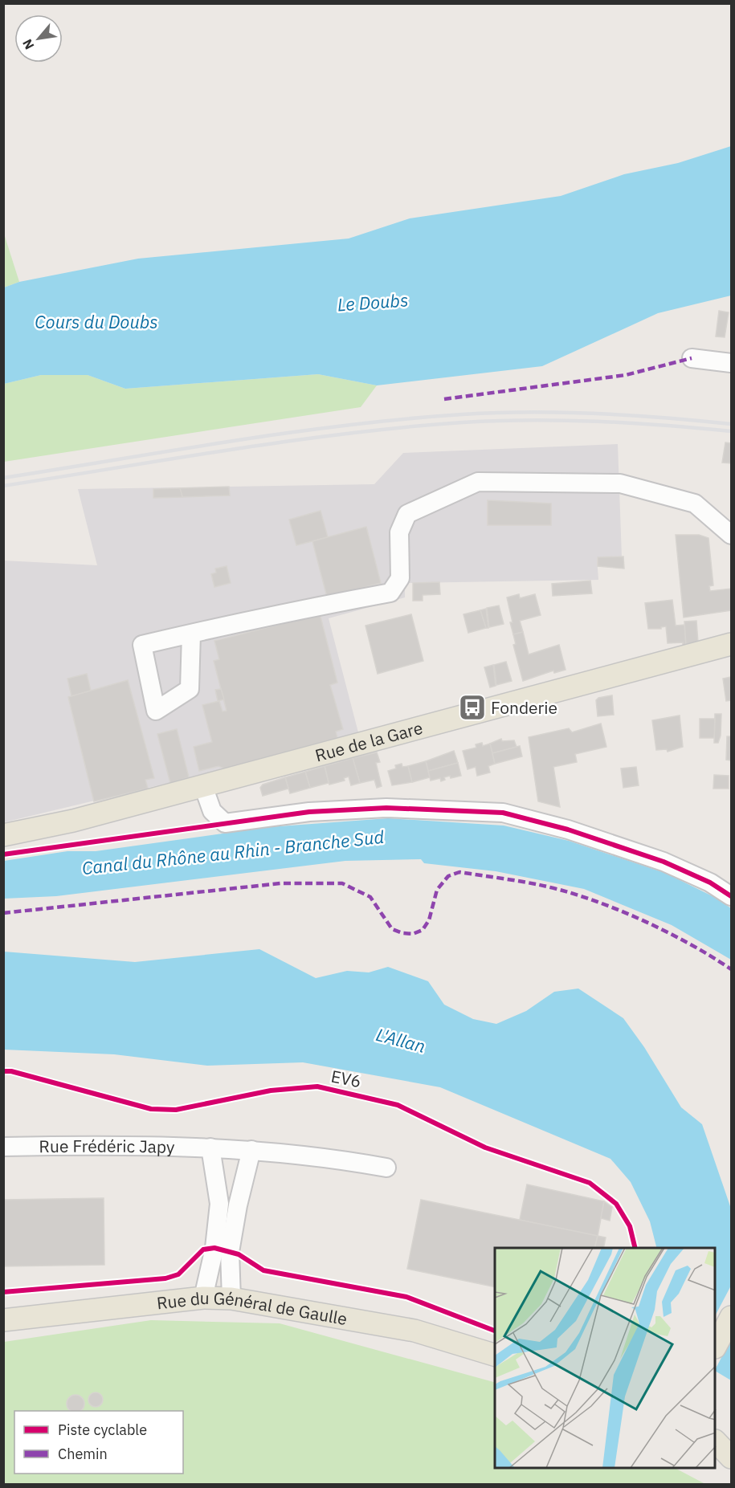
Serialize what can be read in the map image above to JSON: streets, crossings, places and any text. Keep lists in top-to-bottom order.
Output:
{
  "streets": {
    "main road": ["Rue de la Gare", "Rue du Général de Gaulle"],
    "street": ["Rue Frédéric Japy"],
    "cycle path": ["EV6"]
  },
  "water": [
    "Le Doubs",
    "Cours du Doubs",
    "Canal du Rhône au Rhin - Branche Sud",
    "L'Allan"
  ],
  "places": {
    "bus stop": ["Fonderie"]
  },
  "legend": ["Piste cyclable", "Chemin"],
  "north": "bottom left"
}
